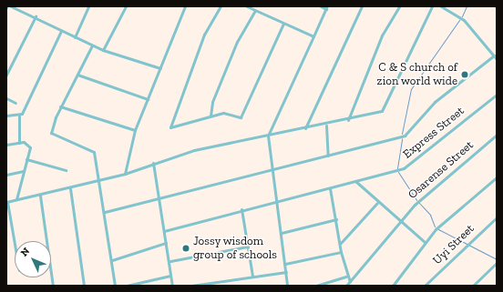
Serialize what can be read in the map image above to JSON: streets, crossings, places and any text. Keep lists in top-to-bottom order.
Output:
{
  "streets": {
    "street": ["Express Street", "Osarense Street", "Uyi Street"]
  },
  "places": ["C & S church of zion world wide", "Jossy wisdom group of schools"],
  "north": "top left"
}
